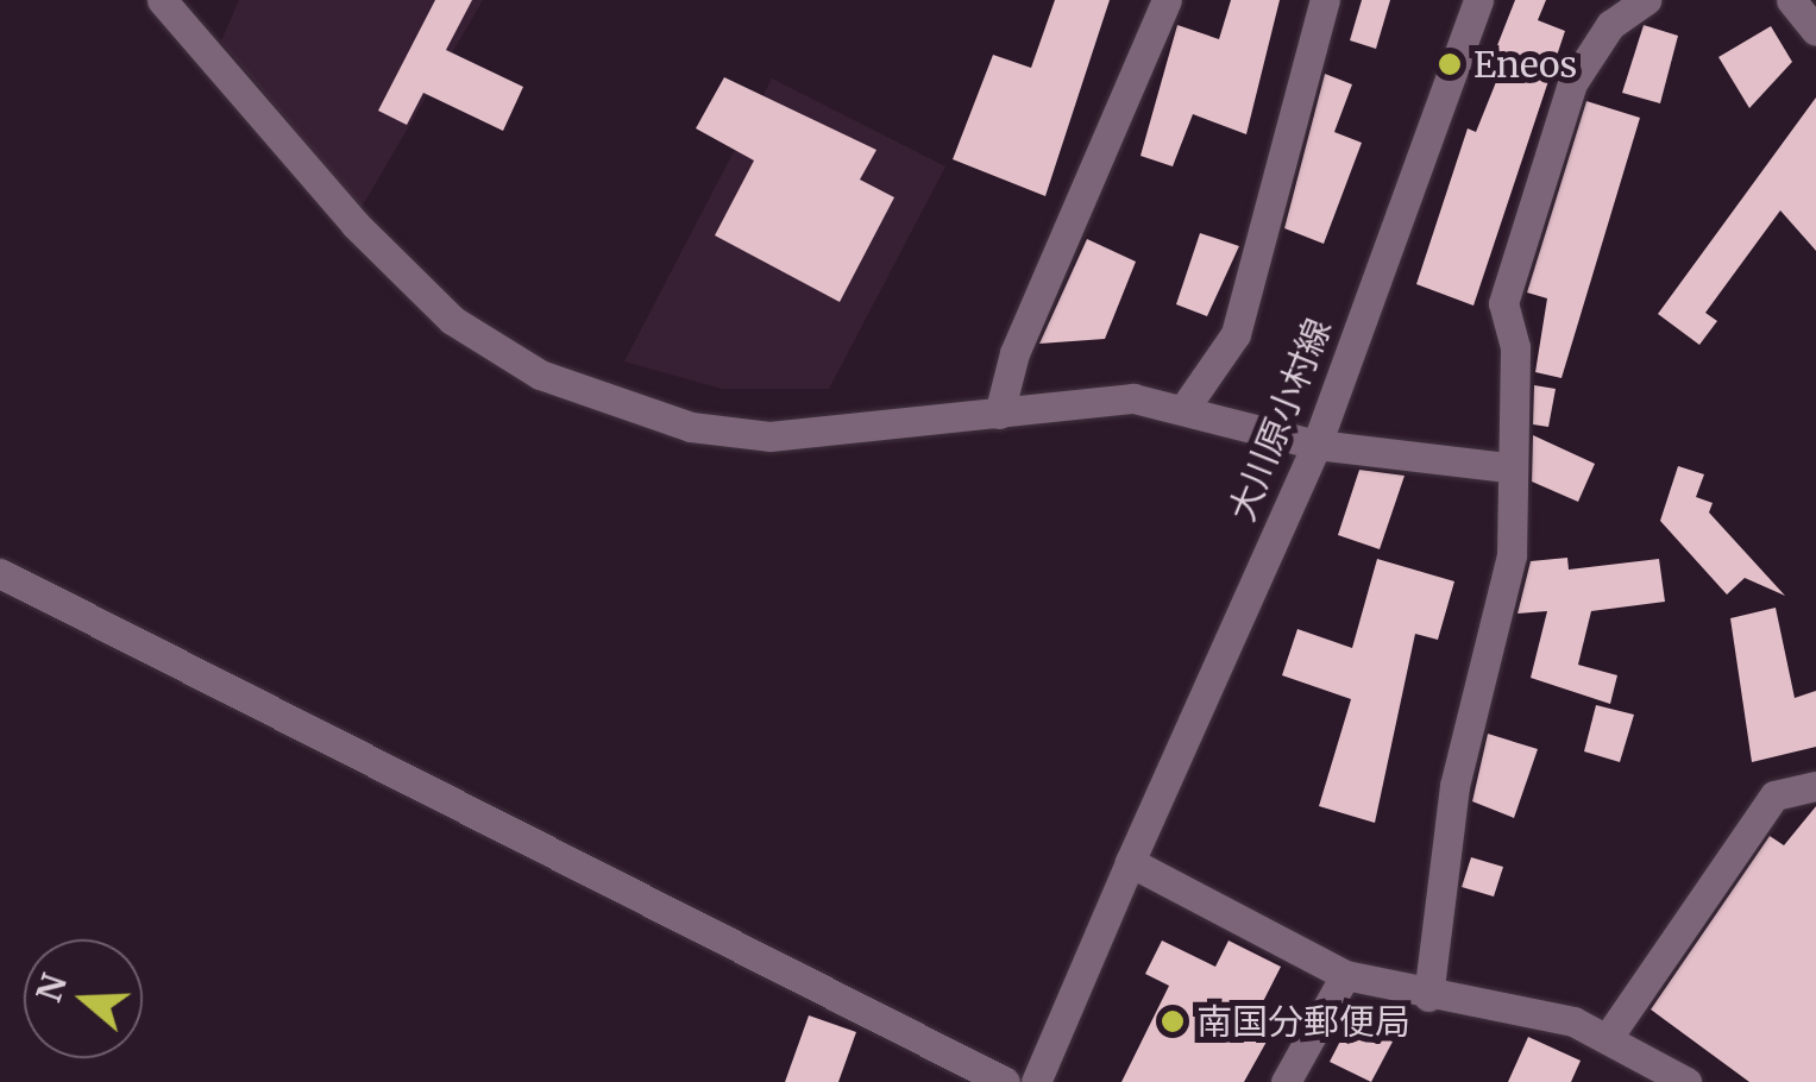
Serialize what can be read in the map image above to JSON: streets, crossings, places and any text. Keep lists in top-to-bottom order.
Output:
{
  "streets": {
    "street": ["大川原小村線"]
  },
  "places": ["Eneos", "南国分郵便局"],
  "north": "left"
}
